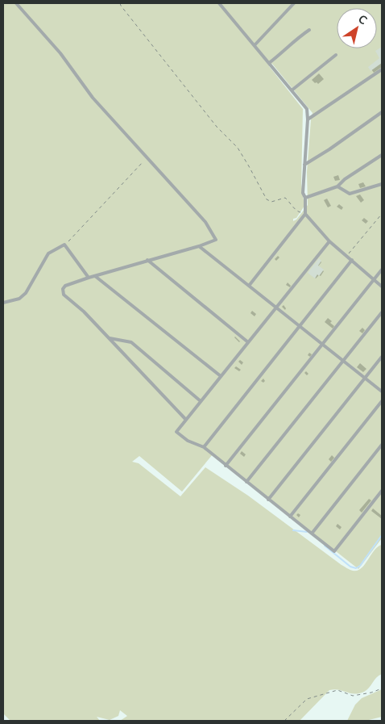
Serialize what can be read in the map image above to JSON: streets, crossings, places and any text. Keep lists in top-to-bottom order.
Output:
{
  "north": "top right"
}
